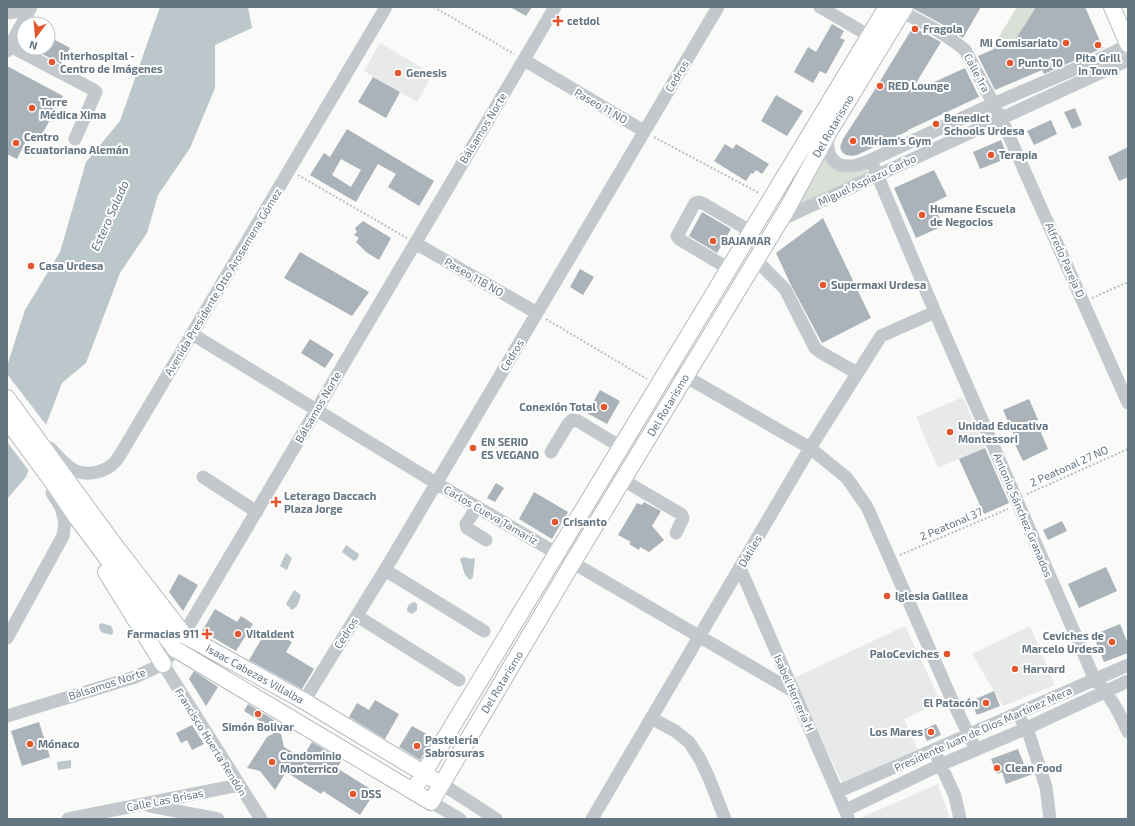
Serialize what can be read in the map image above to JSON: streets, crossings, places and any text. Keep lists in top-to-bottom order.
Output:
{
  "streets": {
    "main road": ["Del Rotarismo", "Isaac Cabezas Villalba"],
    "street": [
      "Calle 1ra",
      "Cedros",
      "Paseo 11 NO",
      "Bálsamos Norte",
      "Miguel Aspiazu Carbo",
      "Alfredo Pareja D",
      "Paseo 11B NO",
      "Avenida Presidente Otto Arosemena Gómez",
      "Carlos Cueva Tamariz",
      "Antonio Sánchez Granados",
      "Dátiles",
      "Isabel Herrería H",
      "Presidente Juan de Dios Martínez Mera",
      "Francisco Huerta Rendón",
      "Calle Las Brisas"
    ],
    "path": ["2 Peatonal 27 NO", "2 Peatonal 37"]
  },
  "crossings": [
    ["Calle 1ra", "Del Rotarismo"],
    ["Calle 1ra", "Miguel Aspiazu Carbo"],
    ["Calle 1ra", "Alfredo Pareja D"],
    ["Cedros", "Paseo 11 NO"],
    ["Cedros", "Paseo 11B NO"],
    ["Cedros", "Carlos Cueva Tamariz"],
    ["Cedros", "Isaac Cabezas Villalba"],
    ["Paseo 11 NO", "Bálsamos Norte"],
    ["Del Rotarismo", "Miguel Aspiazu Carbo"],
    ["Del Rotarismo", "Carlos Cueva Tamariz"],
    ["Del Rotarismo", "Isaac Cabezas Villalba"],
    ["Bálsamos Norte", "Paseo 11B NO"],
    ["Bálsamos Norte", "Carlos Cueva Tamariz"],
    ["Bálsamos Norte", "Isaac Cabezas Villalba"],
    ["Bálsamos Norte", "Francisco Huerta Rendón"],
    ["Miguel Aspiazu Carbo", "Alfredo Pareja D"],
    ["Miguel Aspiazu Carbo", "Antonio Sánchez Granados"],
    ["Avenida Presidente Otto Arosemena Gómez", "Carlos Cueva Tamariz"],
    ["Avenida Presidente Otto Arosemena Gómez", "Isaac Cabezas Villalba"],
    ["2 Peatonal 27 NO", "Antonio Sánchez Granados"],
    ["2 Peatonal 27 NO", "2 Peatonal 37"],
    ["Carlos Cueva Tamariz", "Dátiles"],
    ["Carlos Cueva Tamariz", "Isabel Herrería H"],
    ["Antonio Sánchez Granados", "2 Peatonal 37"],
    ["Antonio Sánchez Granados", "Dátiles"],
    ["Antonio Sánchez Granados", "Presidente Juan de Dios Martínez Mera"],
    ["Dátiles", "Isabel Herrería H"],
    ["Isabel Herrería H", "Presidente Juan de Dios Martínez Mera"],
    ["Francisco Huerta Rendón", "Calle Las Brisas"]
  ],
  "water": ["Estero Salado"],
  "places": {
    "health": ["cetdol", "Leterago Daccach Plaza Jorge", "Farmacias 911"],
    "other": [
      "Fragola",
      "Mi Comisariato",
      "Pita Grill in Town",
      "Interhospital - Centro de Imágenes",
      "Punto 10",
      "Genesis",
      "RED Lounge",
      "Torre Médica Xima",
      "Benedict Schools Urdesa",
      "Miriam's Gym",
      "Centro Ecuatoriano Alemán",
      "Terapia",
      "Humane Escuela de Negocios",
      "BAJAMAR",
      "Casa Urdesa",
      "Supermaxi Urdesa",
      "Conexión Total",
      "Unidad Educativa Montessori",
      "EN SERIO ES VEGANO",
      "Crisanto",
      "Iglesia Galilea",
      "Vitaldent",
      "Ceviches de Marcelo Urdesa",
      "PaloCeviches",
      "Harvard",
      "El Patacón",
      "Simón Bolivar",
      "Los Mares",
      "Mónaco",
      "Pastelería Sabrosuras",
      "Condominio Monterrico",
      "Clean Food",
      "DSS"
    ]
  },
  "north": "bottom"
}
